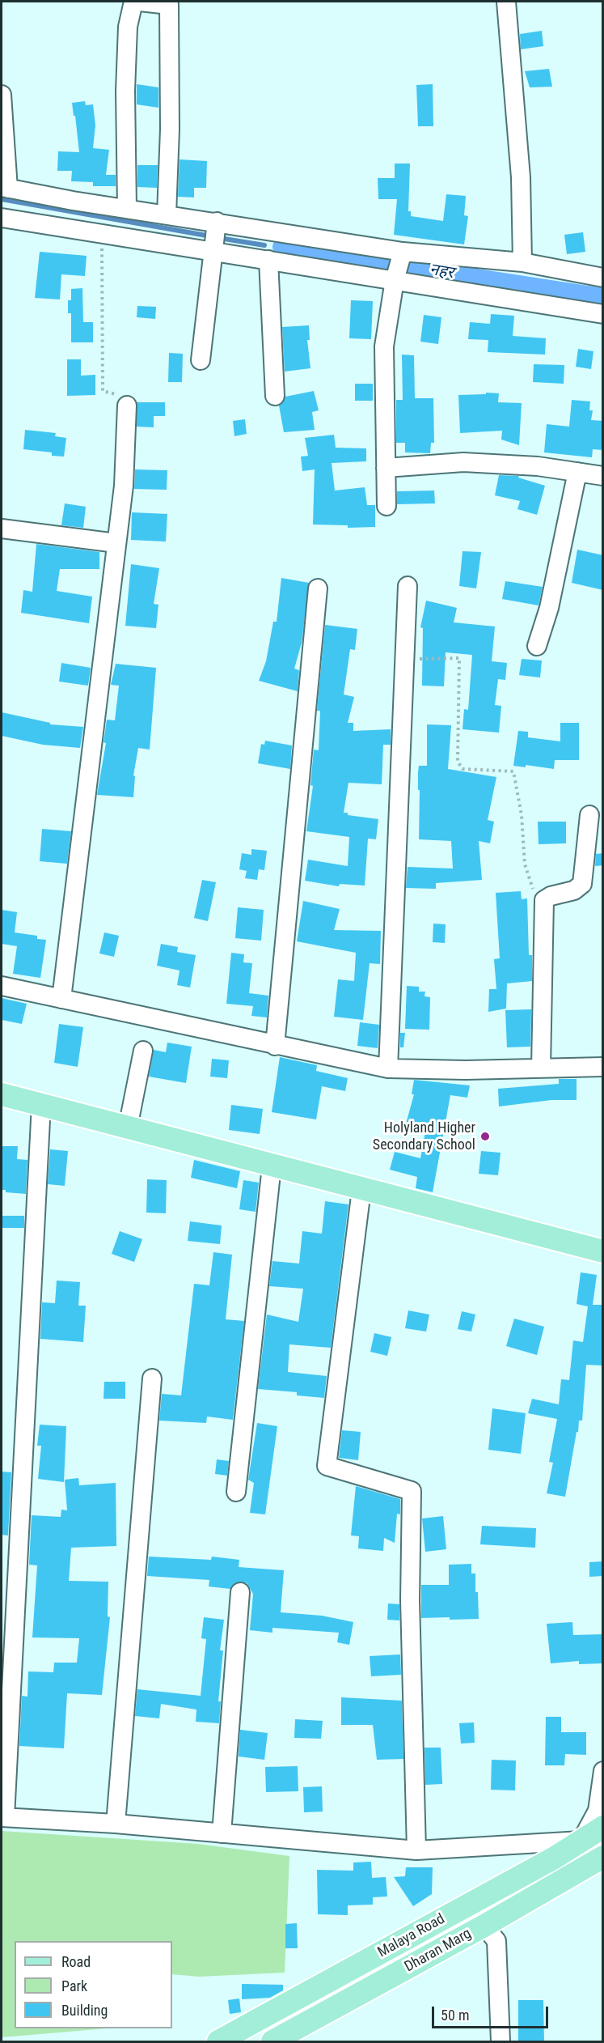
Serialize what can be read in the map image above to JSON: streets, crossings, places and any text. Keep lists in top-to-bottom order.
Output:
{
  "streets": {
    "main road": ["Malaya Road", "Dharan Marg"]
  },
  "water": ["नहर"],
  "places": ["Holyland Higher Secondary School"],
  "legend": ["Road", "Park", "Building"],
  "scale_bar": "50 m"
}
